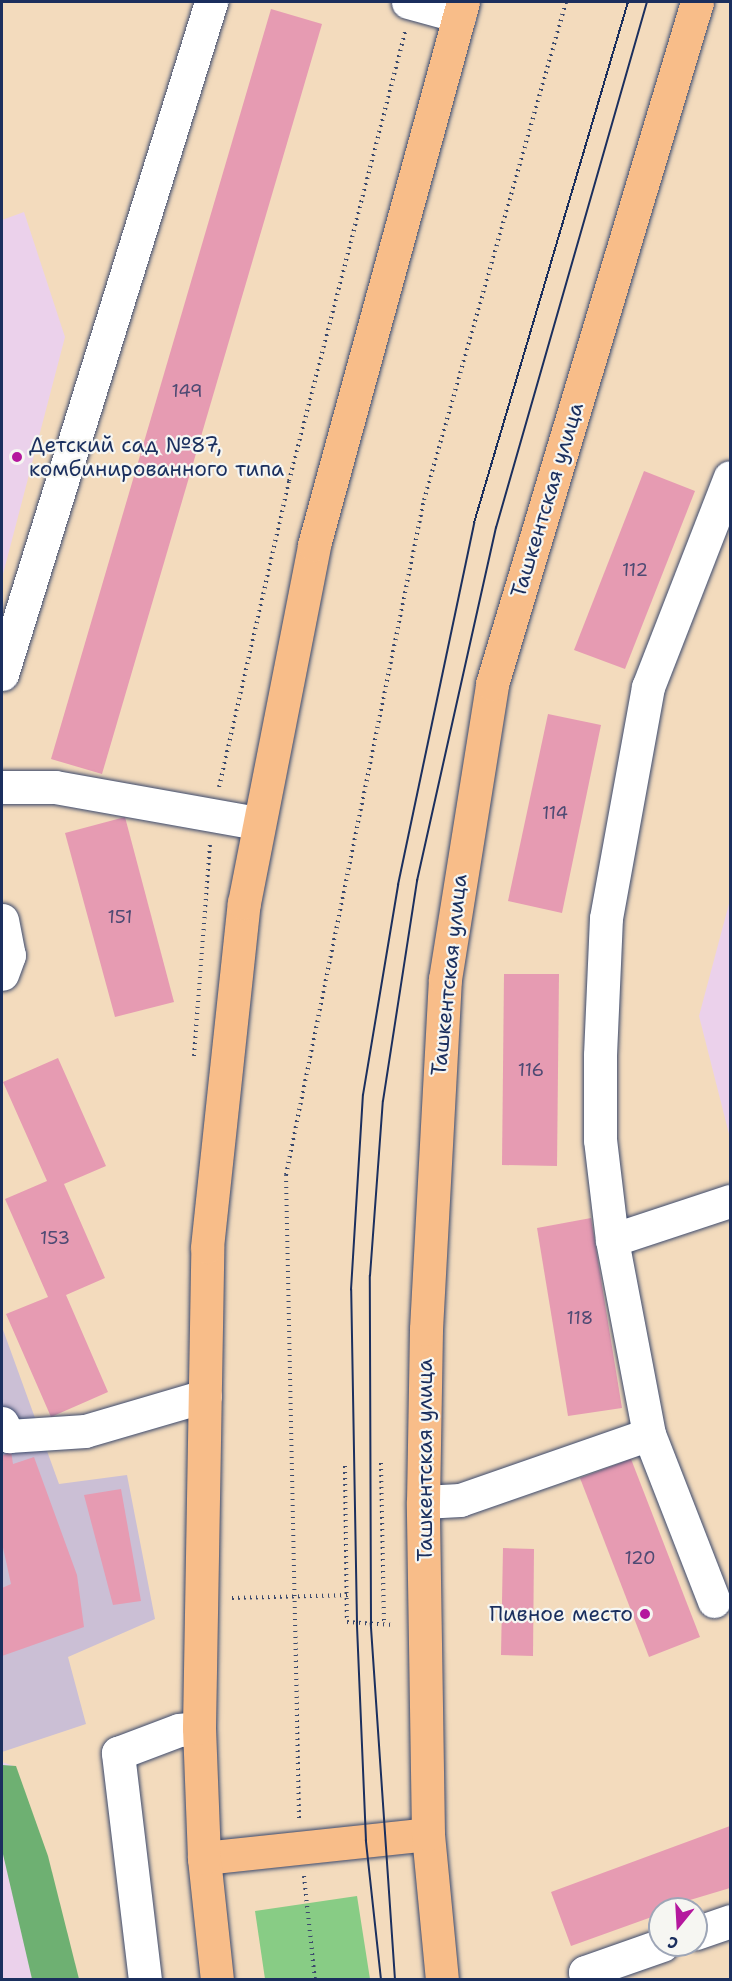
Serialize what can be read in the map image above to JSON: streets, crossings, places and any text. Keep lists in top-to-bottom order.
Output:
{
  "streets": {
    "main road": ["Ташкентская улица"]
  },
  "places": ["Детский сад №87, комбинированного типа", "Пивное место"],
  "house_numbers": [
    "149",
    "112",
    "114",
    "151",
    "116",
    "153",
    "118",
    "120"
  ],
  "north": "bottom"
}
